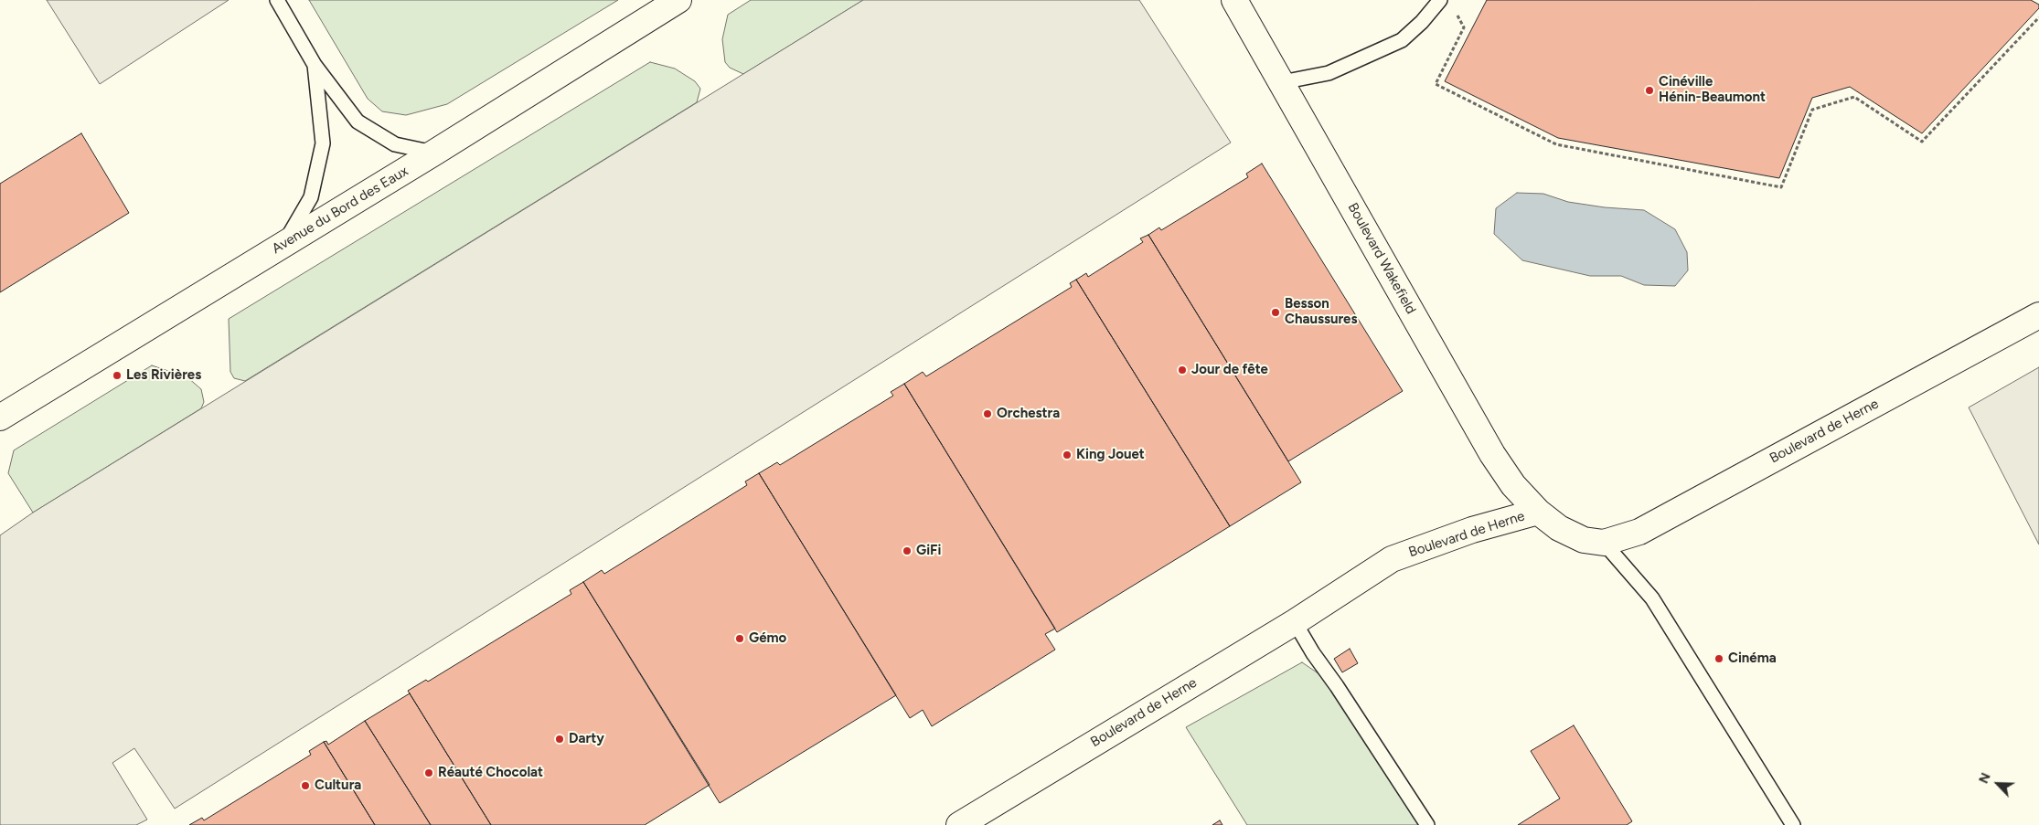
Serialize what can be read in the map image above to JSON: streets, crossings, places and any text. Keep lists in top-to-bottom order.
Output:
{
  "streets": {
    "street": ["Avenue du Bord des Eaux", "Boulevard Wakefield", "Boulevard de Herne"]
  },
  "crossings": [
    ["Boulevard Wakefield", "Boulevard de Herne"]
  ],
  "places": [
    "Cinéville Hénin-Beaumont",
    "Besson Chaussures",
    "Jour de fête",
    "Les Rivières",
    "Orchestra",
    "King Jouet",
    "GiFi",
    "Gémo",
    "Cinéma",
    "Darty",
    "Réauté Chocolat",
    "Cultura"
  ],
  "north": "top left"
}
